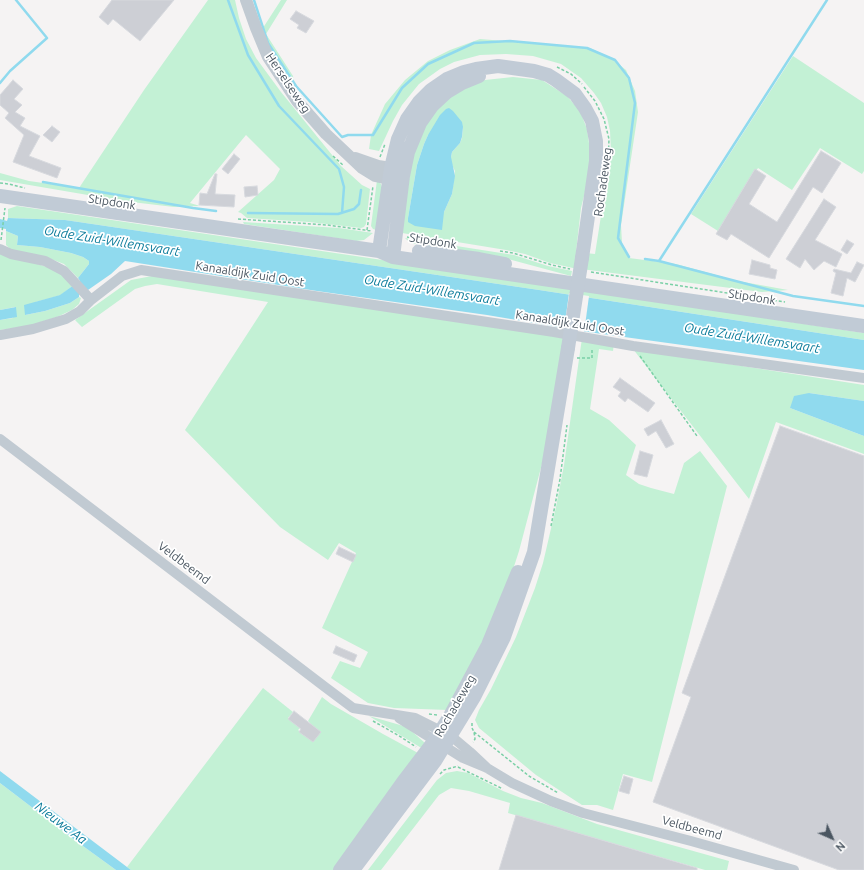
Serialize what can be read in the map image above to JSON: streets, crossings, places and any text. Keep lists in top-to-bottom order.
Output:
{
  "streets": {
    "main road": ["Rochadeweg", "Stipdonk"],
    "street": ["Herselseweg", "Kanaaldijk Zuid Oost", "Veldbeemd"]
  },
  "crossings": [
    ["Herselseweg", "Rochadeweg"],
    ["Rochadeweg", "Stipdonk"],
    ["Rochadeweg", "Veldbeemd"]
  ],
  "water": ["Oude Zuid-Willemsvaart", "Nieuwe Aa"],
  "north": "bottom right"
}
